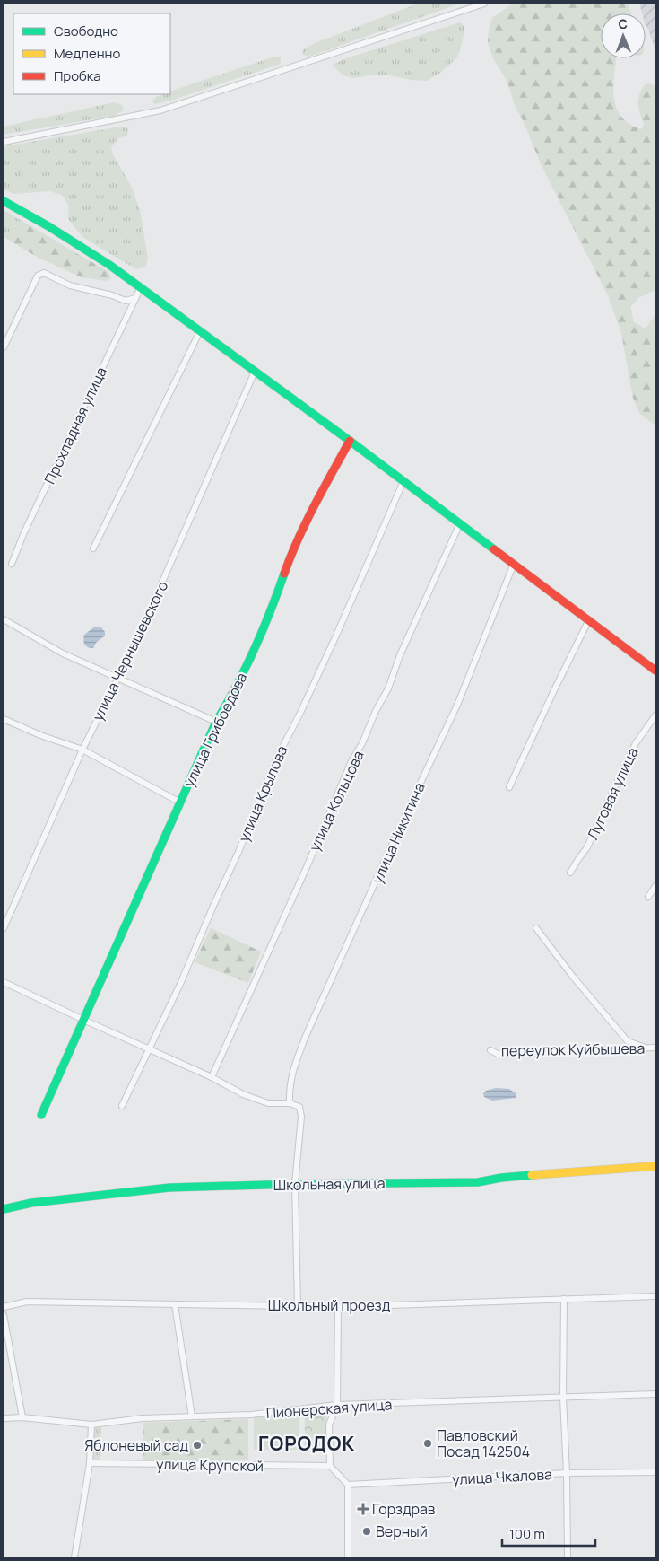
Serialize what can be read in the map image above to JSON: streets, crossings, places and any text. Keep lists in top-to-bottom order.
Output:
{
  "streets": {
    "street": [
      "Прохладная улица",
      "улица Чернышевского",
      "улица Грибоедова",
      "улица Крылова",
      "Луговая улица",
      "улица Кольцова",
      "улица Никитина",
      "переулок Куйбышева",
      "Школьная улица",
      "Школьный проезд",
      "Пионерская улица",
      "улица Крупской",
      "улица Чкалова"
    ]
  },
  "districts": ["ГОРОДОК"],
  "places": {
    "other": ["Павловский Посад 142504", "Яблоневый сад", "Верный"],
    "health": ["Горздрав"]
  },
  "legend": ["Свободно", "Медленно", "Пробка"],
  "scale_bar": "100 m",
  "north": "top"
}
